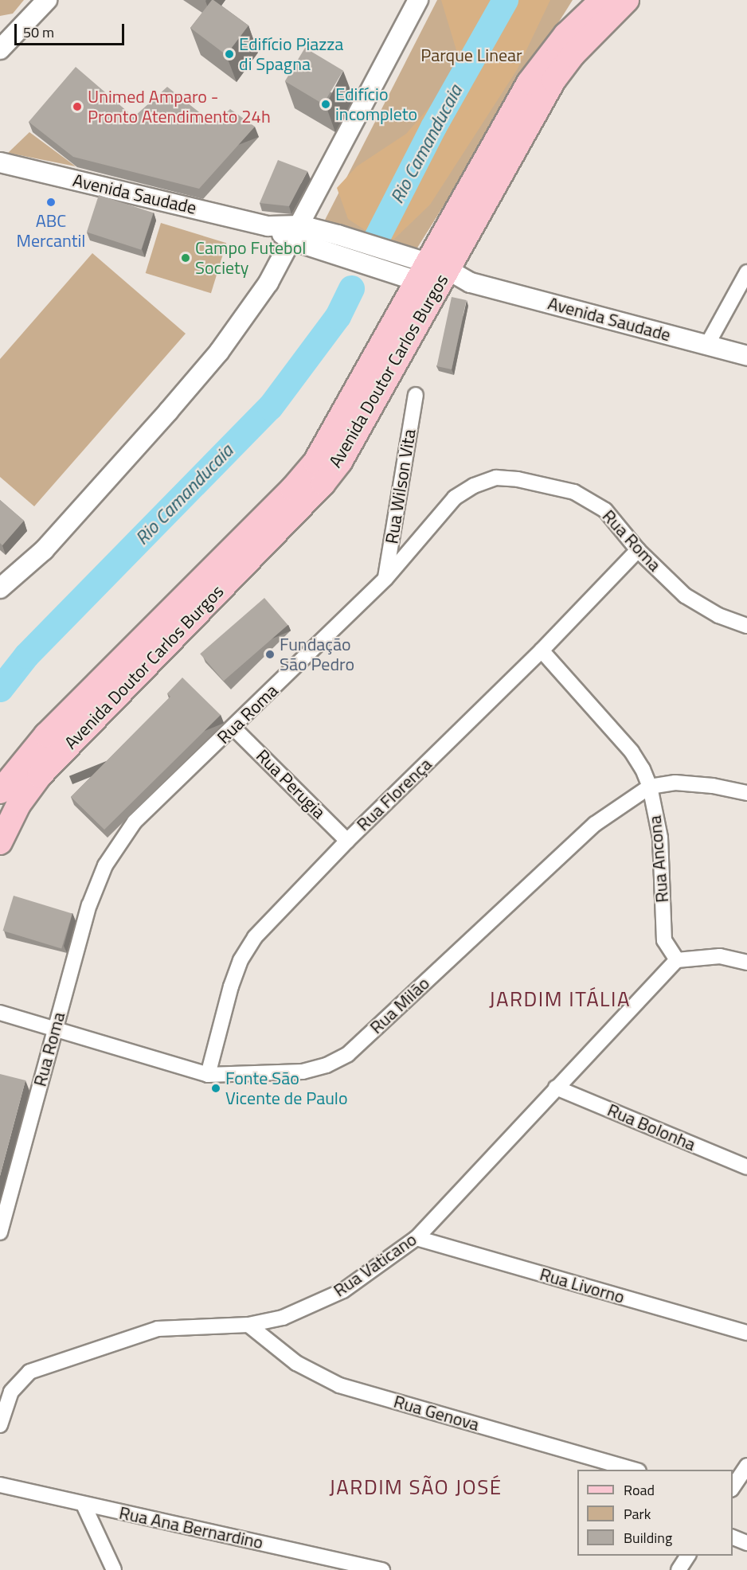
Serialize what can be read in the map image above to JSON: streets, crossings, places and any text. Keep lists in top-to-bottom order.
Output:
{
  "streets": {
    "main road": ["Avenida Doutor Carlos Burgos"],
    "street": [
      "Avenida Saudade",
      "Rua Wilson Vita",
      "Rua Roma",
      "Rua Perugia",
      "Rua Florença",
      "Rua Ancona",
      "Rua Milão",
      "Rua Bolonha",
      "Rua Vaticano",
      "Rua Livorno",
      "Rua Genova",
      "Rua Ana Bernardino"
    ]
  },
  "crossings": [
    ["Avenida Saudade", "Avenida Doutor Carlos Burgos"],
    ["Rua Wilson Vita", "Rua Roma"],
    ["Rua Roma", "Rua Perugia"],
    ["Rua Roma", "Rua Florença"],
    ["Rua Roma", "Rua Milão"],
    ["Rua Perugia", "Rua Florença"],
    ["Rua Florença", "Rua Ancona"],
    ["Rua Florença", "Rua Milão"],
    ["Rua Ancona", "Rua Milão"],
    ["Rua Ancona", "Rua Vaticano"],
    ["Rua Bolonha", "Rua Vaticano"],
    ["Rua Vaticano", "Rua Livorno"],
    ["Rua Vaticano", "Rua Genova"]
  ],
  "districts": ["JARDIM ITÁLIA", "JARDIM SÃO JOSÉ"],
  "water": ["Rio Camanducaia"],
  "parks": ["Parque Linear"],
  "places": [
    "Edifício Piazza di Spagna",
    "Edifício incompleto",
    "Unimed Amparo - Pronto Atendimento 24h",
    "ABC Mercantil",
    "Campo Futebol Society",
    "Fundação São Pedro",
    "Fonte São Vicente de Paulo"
  ],
  "legend": ["Road", "Park", "Building"],
  "scale_bar": "50 m"
}
